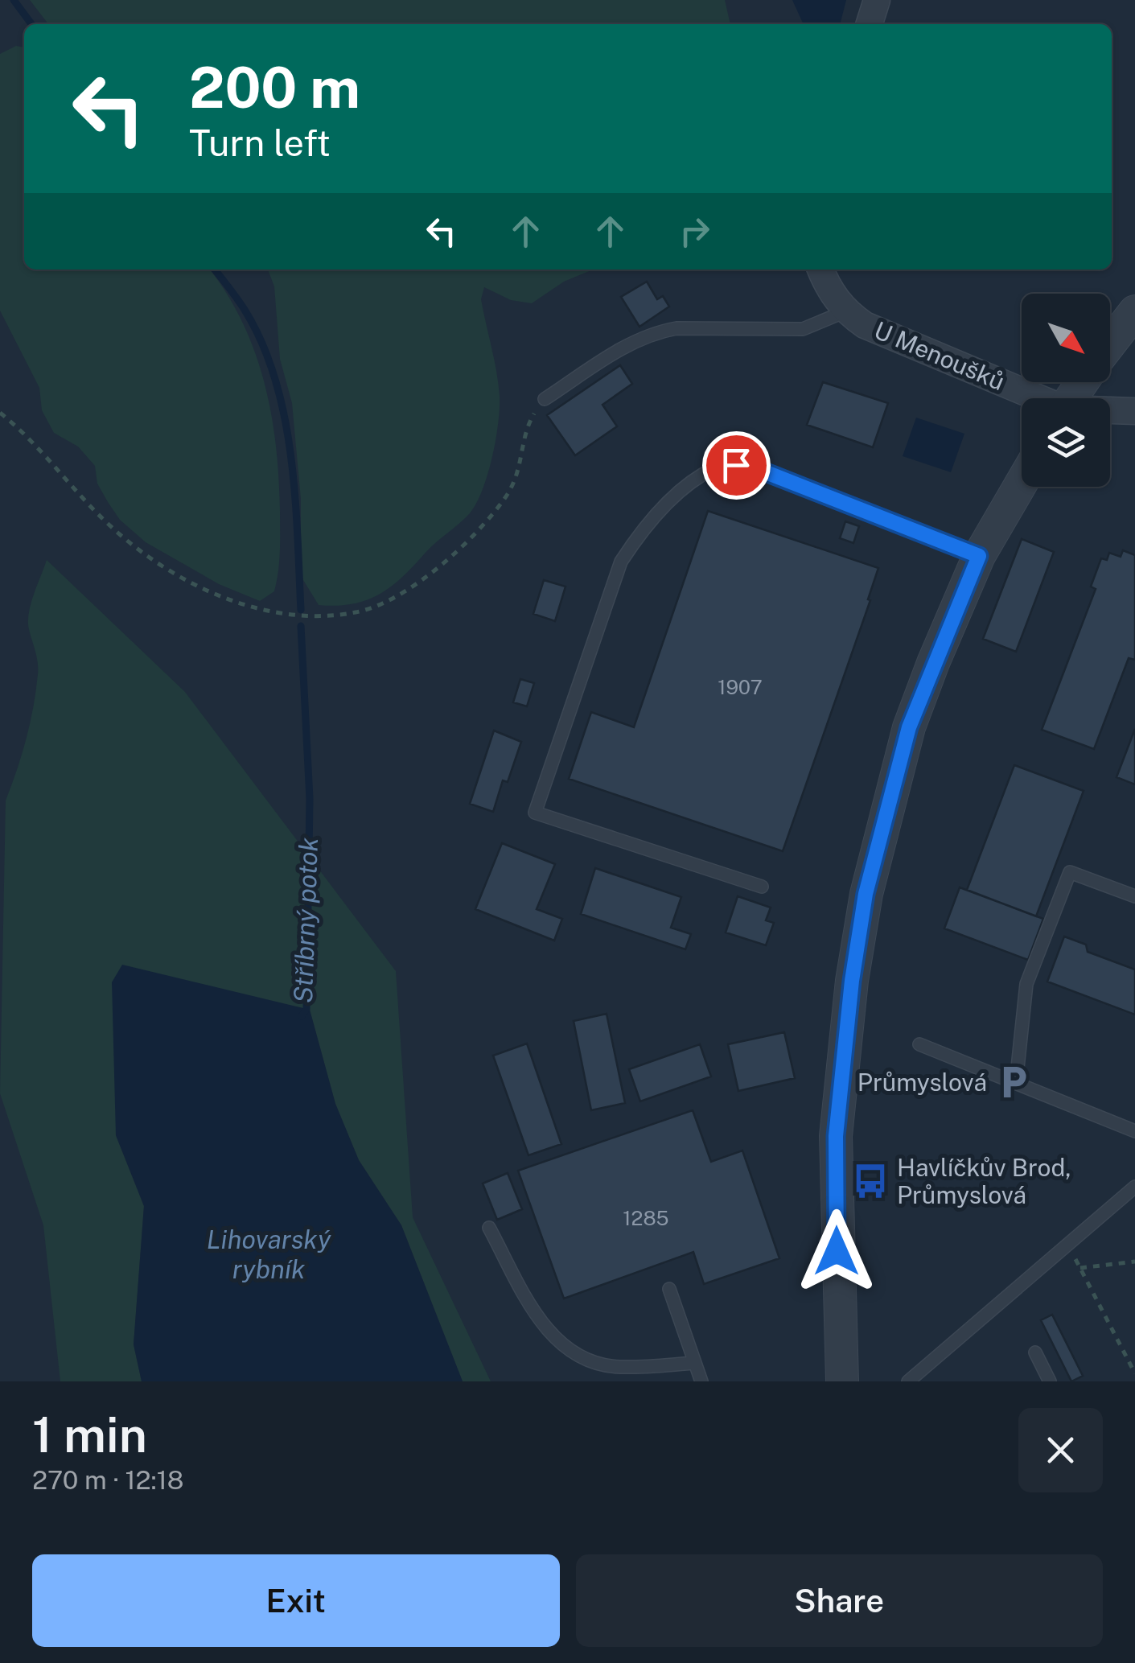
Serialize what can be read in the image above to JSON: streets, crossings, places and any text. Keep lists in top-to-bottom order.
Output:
{
  "streets": {
    "street": ["U Menoušků"]
  },
  "water": ["Stříbrný potok", "Lihovarský rybník"],
  "places": {
    "parking": ["Průmyslová"],
    "bus stop": ["Havlíčkův Brod, Průmyslová"]
  },
  "house_numbers": ["1907", "1285"],
  "north": "bottom right",
  "page": {
    "turn": ["200 m", "Turn left"],
    "heading": ["1 min", "270 m · 12:18"],
    "buttons": ["Exit", "Share"]
  }
}
